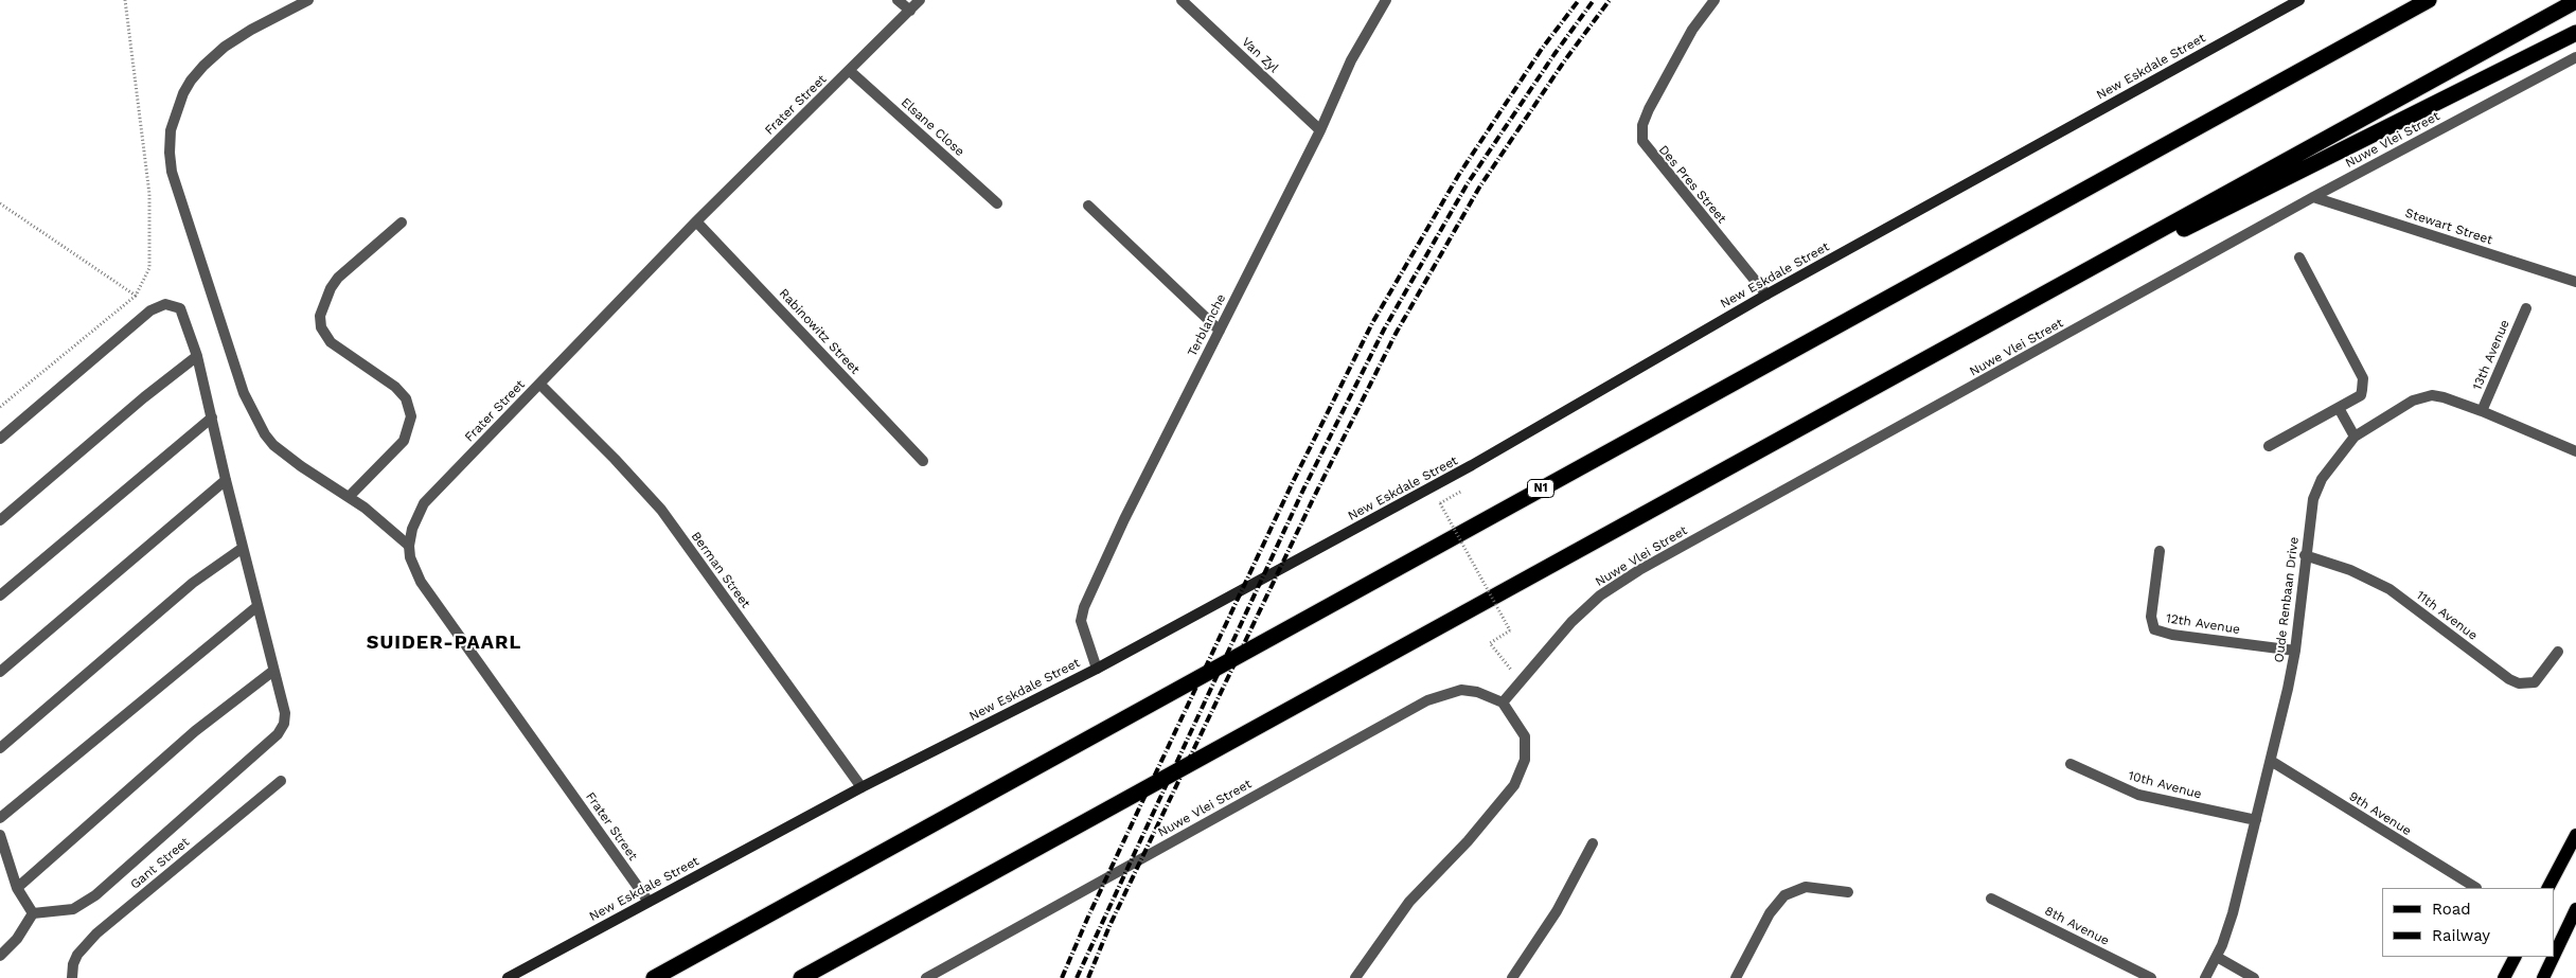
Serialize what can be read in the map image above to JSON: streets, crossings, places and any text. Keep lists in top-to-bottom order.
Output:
{
  "streets": {
    "highway": ["N1"],
    "street": [
      "Van Zyl",
      "New Eskdale Street",
      "Frater Street",
      "Elsane Close",
      "Nuwe Vlei Street",
      "Des Pres Street",
      "Stewart Street",
      "Terblanche",
      "Rabinowitz Street",
      "13th Avenue",
      "Berman Street",
      "Oude Renbaan Drive",
      "11th Avenue",
      "12th Avenue",
      "10th Avenue",
      "9th Avenue",
      "Gant Street",
      "8th Avenue"
    ]
  },
  "crossings": [
    ["Van Zyl", "Terblanche"],
    ["New Eskdale Street", "Frater Street"],
    ["New Eskdale Street", "Des Pres Street"],
    ["New Eskdale Street", "Terblanche"],
    ["New Eskdale Street", "Berman Street"],
    ["Frater Street", "Elsane Close"],
    ["Frater Street", "Rabinowitz Street"],
    ["Frater Street", "Berman Street"],
    ["Nuwe Vlei Street", "Stewart Street"],
    ["13th Avenue", "Oude Renbaan Drive"],
    ["Oude Renbaan Drive", "11th Avenue"],
    ["Oude Renbaan Drive", "12th Avenue"],
    ["Oude Renbaan Drive", "10th Avenue"],
    ["Oude Renbaan Drive", "9th Avenue"]
  ],
  "districts": ["SUIDER-PAARL"],
  "legend": ["Road", "Railway"]
}
